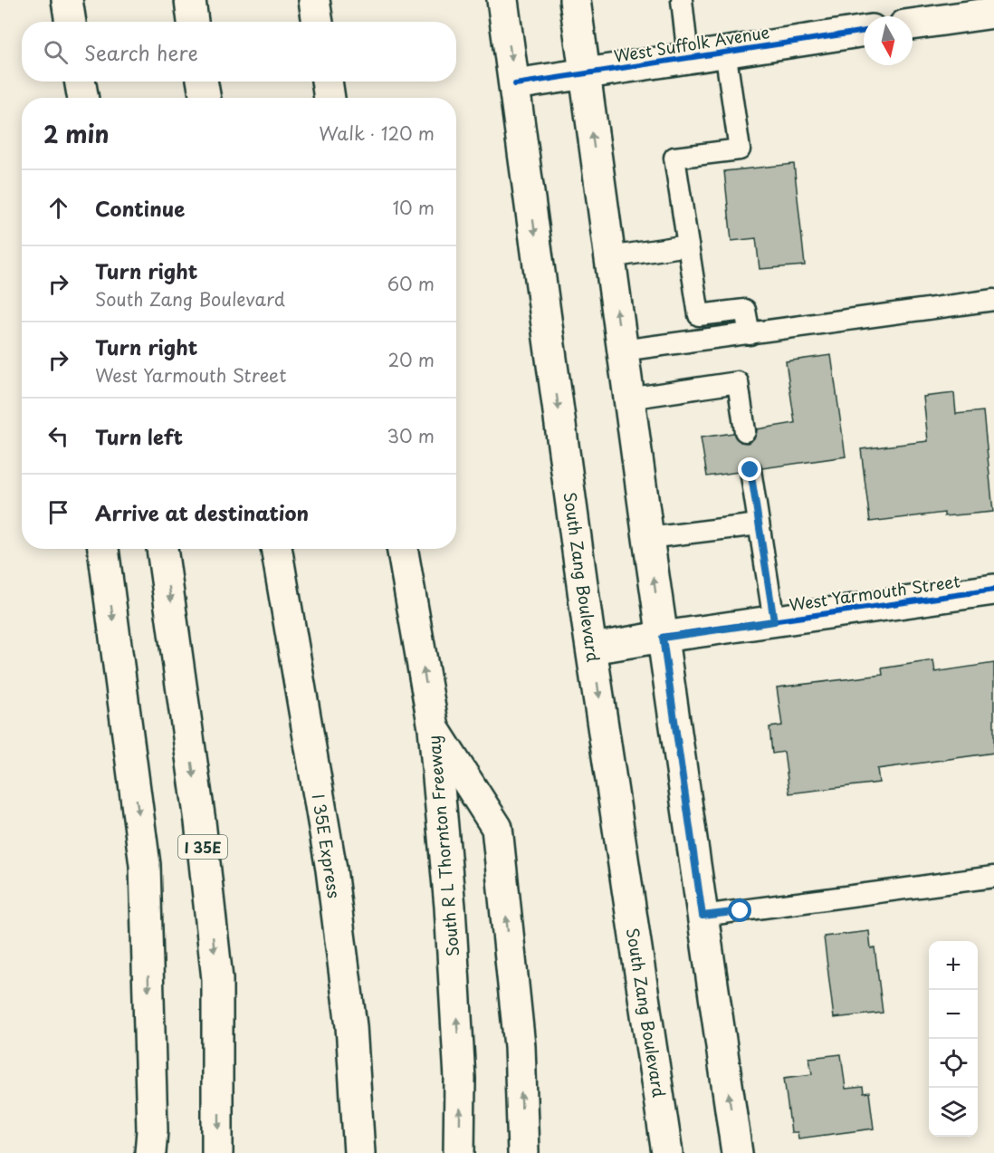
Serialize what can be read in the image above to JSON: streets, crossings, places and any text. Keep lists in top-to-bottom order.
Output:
{
  "streets": {
    "main road": [
      "West Suffolk Avenue",
      "South Zang Boulevard",
      "West Yarmouth Street",
      "I 35E Express",
      "South R L Thornton Freeway",
      "I 35E"
    ]
  },
  "crossings": [
    ["West Suffolk Avenue", "South Zang Boulevard"],
    ["South Zang Boulevard", "West Yarmouth Street"]
  ],
  "north": "bottom",
  "page": {
    "search": "Search here",
    "heading": ["2 min", "Walk · 120 m"],
    "list": [
      ["Continue", "10 m"],
      ["Turn right", "South Zang Boulevard", "60 m"],
      ["Turn right", "West Yarmouth Street", "20 m"],
      ["Turn left", "30 m"],
      "Arrive at destination"
    ],
    "map_buttons": ["+", "−"]
  }
}
